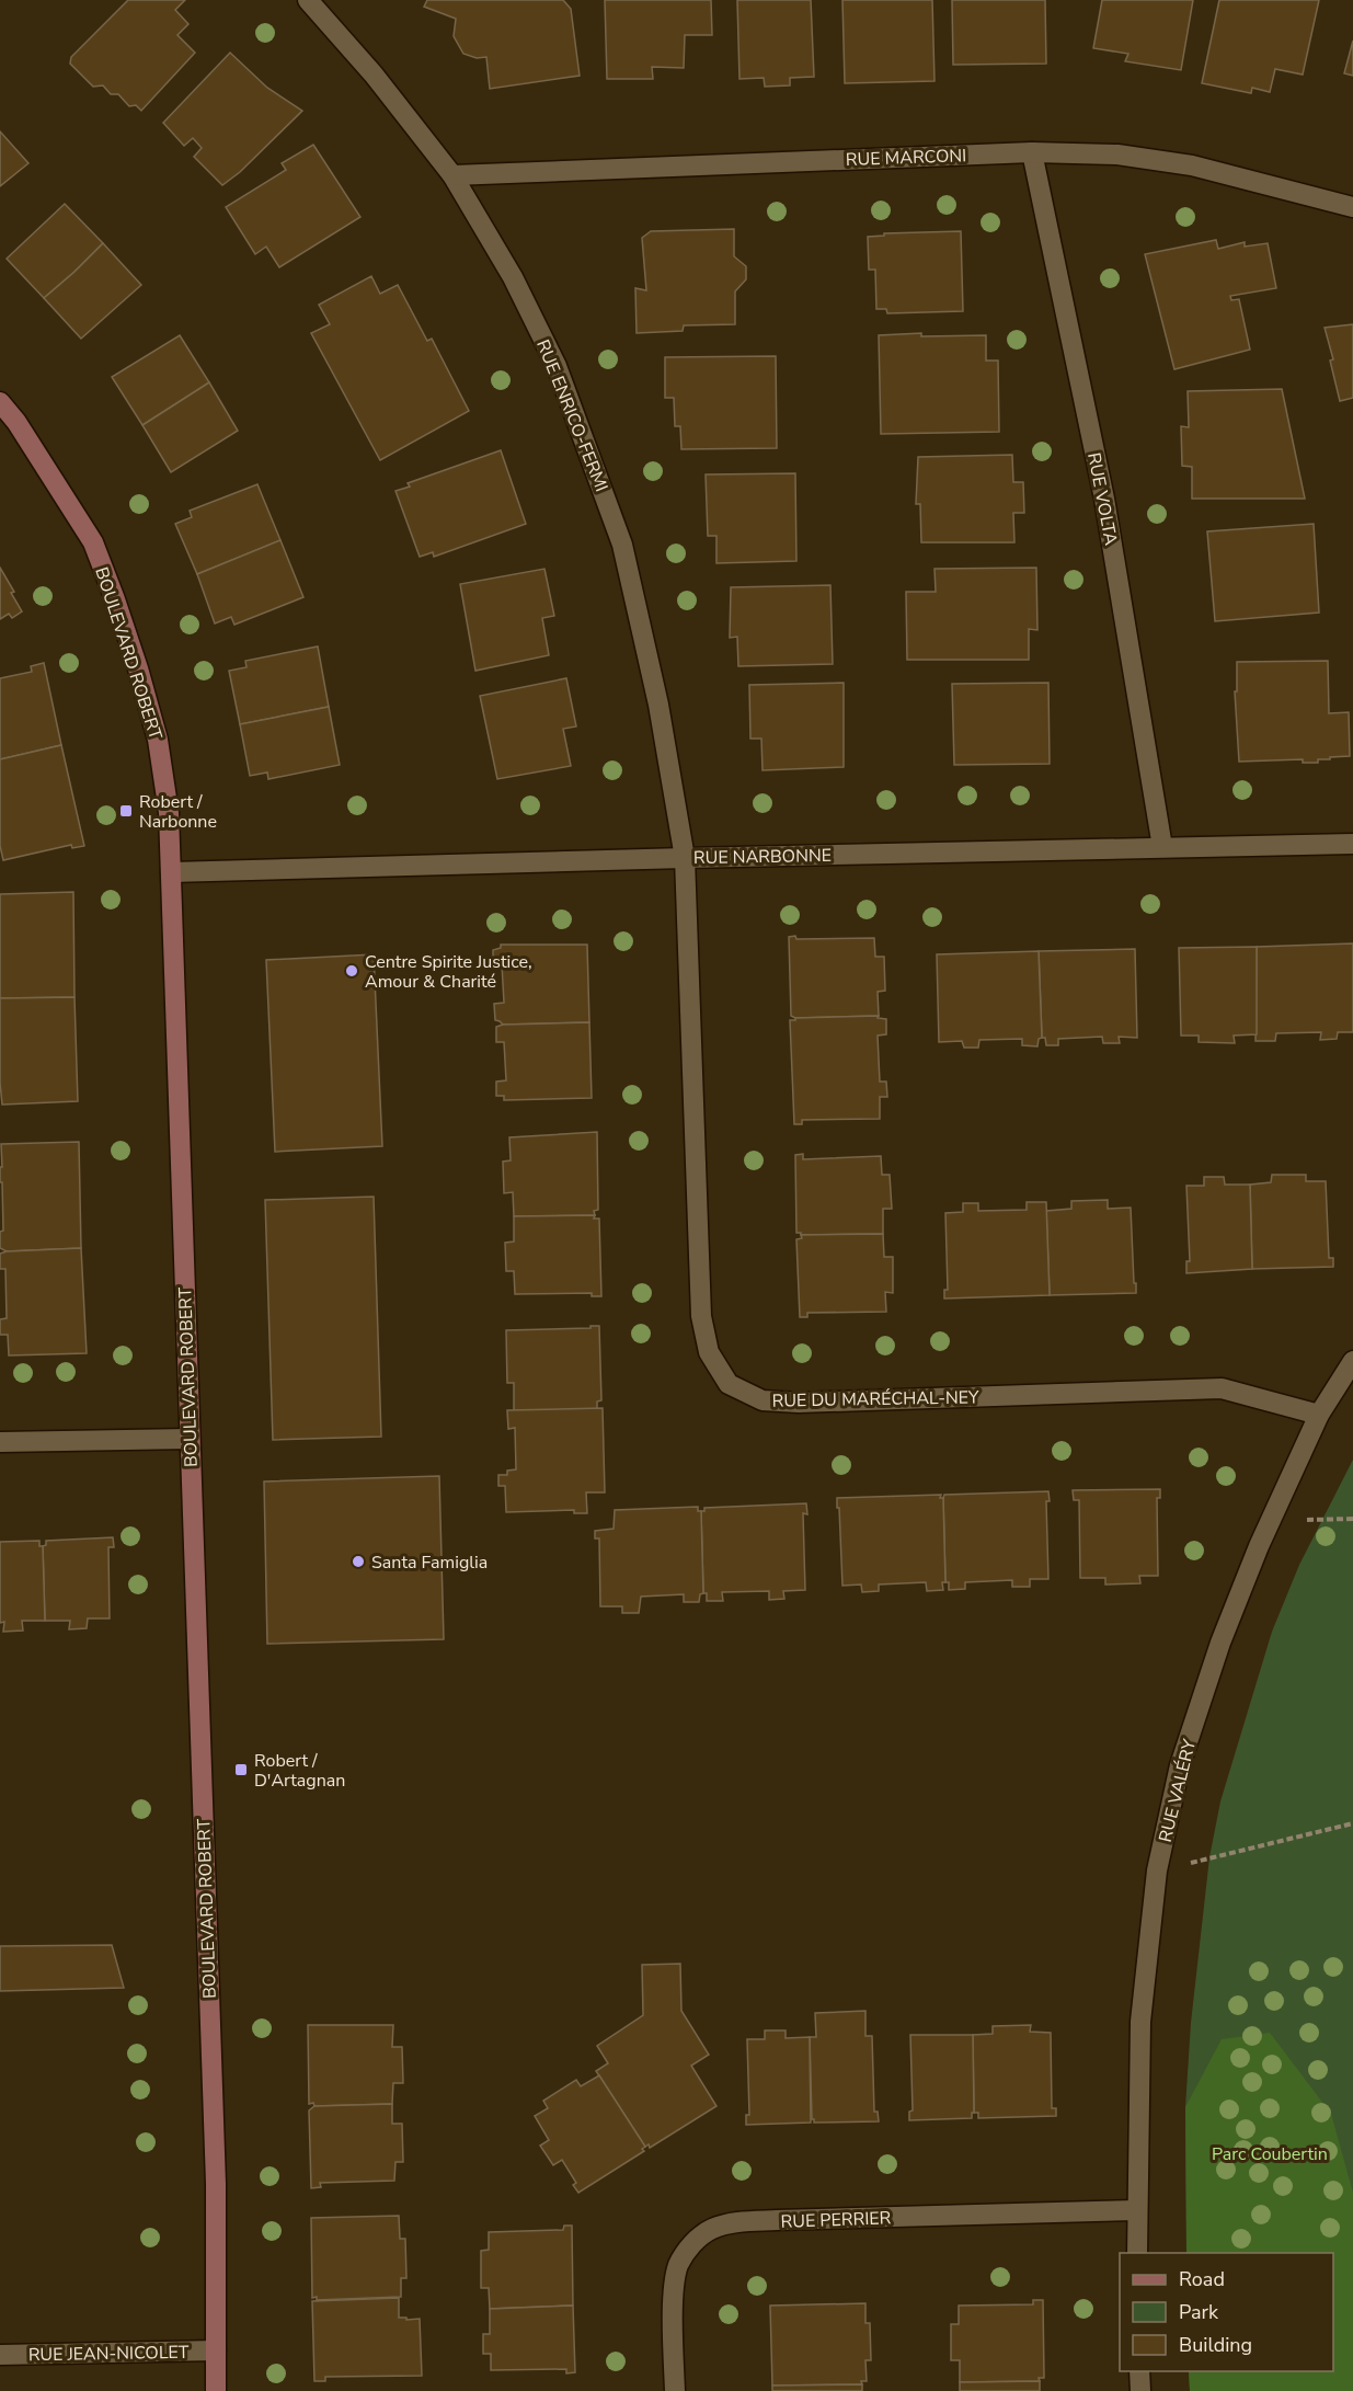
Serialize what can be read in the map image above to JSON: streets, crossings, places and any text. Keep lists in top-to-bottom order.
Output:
{
  "streets": {
    "street": [
      "RUE MARCONI",
      "RUE ENRICO-FERMI",
      "RUE VOLTA",
      "BOULEVARD ROBERT",
      "RUE NARBONNE",
      "RUE DU MARÉCHAL-NEY",
      "RUE VALÉRY",
      "RUE PERRIER",
      "RUE JEAN-NICOLET"
    ]
  },
  "crossings": [
    ["RUE MARCONI", "RUE ENRICO-FERMI"],
    ["RUE MARCONI", "RUE VOLTA"],
    ["RUE ENRICO-FERMI", "RUE NARBONNE"],
    ["RUE ENRICO-FERMI", "RUE DU MARÉCHAL-NEY"],
    ["RUE VOLTA", "RUE NARBONNE"],
    ["BOULEVARD ROBERT", "RUE NARBONNE"],
    ["BOULEVARD ROBERT", "RUE JEAN-NICOLET"],
    ["RUE NARBONNE", "RUE DU MARÉCHAL-NEY"],
    ["RUE DU MARÉCHAL-NEY", "RUE VALÉRY"],
    ["RUE VALÉRY", "RUE PERRIER"]
  ],
  "parks": ["Parc Coubertin"],
  "places": {
    "transit": ["Robert / Narbonne", "Robert / D'Artagnan"],
    "other": ["Centre Spirite Justice, Amour & Charité", "Santa Famiglia"]
  },
  "legend": ["Road", "Park", "Building"]
}
